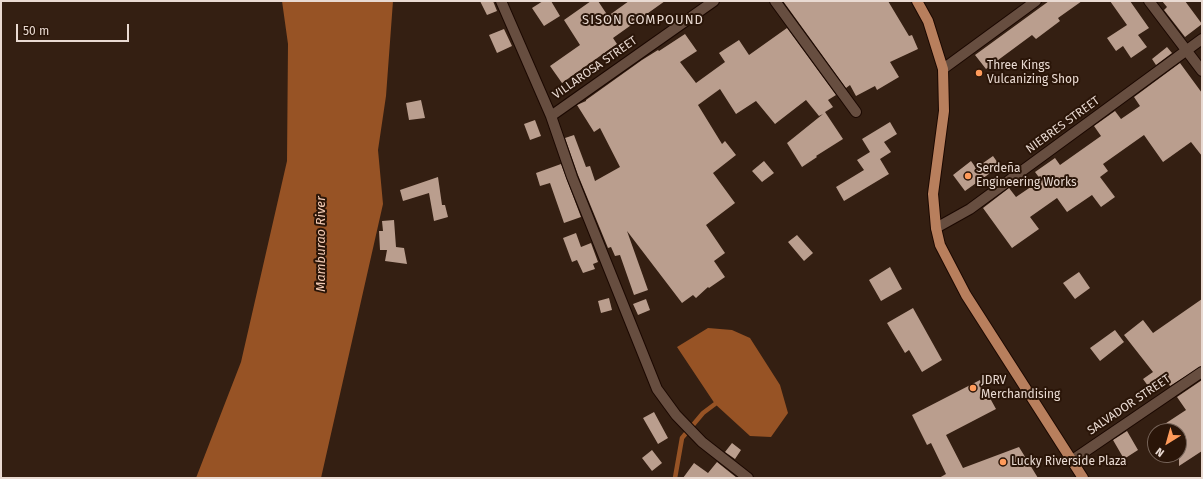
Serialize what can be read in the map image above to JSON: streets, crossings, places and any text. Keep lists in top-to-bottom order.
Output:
{
  "streets": {
    "street": ["VILLAROSA STREET", "NIEBRES STREET", "SALVADOR STREET"]
  },
  "districts": ["SISON COMPOUND"],
  "water": ["Mamburao River"],
  "places": [
    "Three Kings Vulcanizing Shop",
    "Serdeña Engineering Works",
    "JDRV Merchandising",
    "Lucky Riverside Plaza"
  ],
  "scale_bar": "50 m",
  "north": "bottom left"
}
